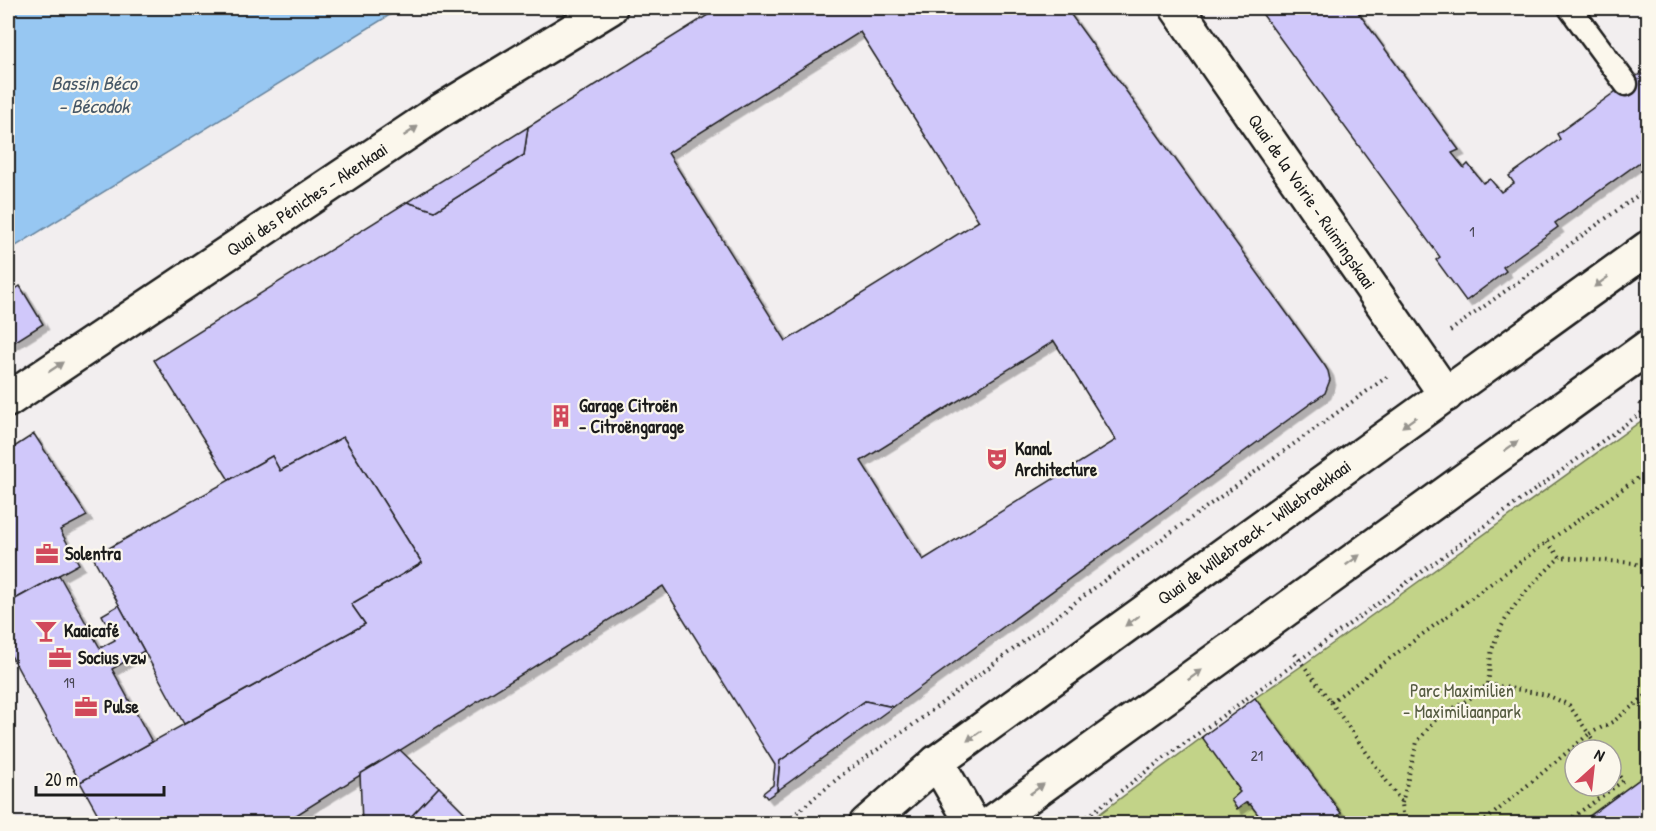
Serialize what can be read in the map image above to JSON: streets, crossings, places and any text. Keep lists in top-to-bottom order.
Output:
{
  "streets": {
    "main road": ["Quai des Péniches - Akenkaai", "Quai de la Voirie - Ruimingskaai", "Quai de Willebroeck - Willebroekkaai"]
  },
  "crossings": [
    ["Quai de la Voirie - Ruimingskaai", "Quai de Willebroeck - Willebroekkaai"]
  ],
  "one_way": ["Quai des Péniches - Akenkaai"],
  "water": ["Bassin Béco - Bécodok"],
  "parks": ["Parc Maximilien - Maximiliaanpark"],
  "places": {
    "building": ["Garage Citroën - Citroëngarage"],
    "theatre": ["Kanal Architecture"],
    "office": ["Solentra", "Socius vzw", "Pulse"],
    "bar": ["Kaaicafé"]
  },
  "house_numbers": ["1", "19", "21"],
  "scale_bar": "20 m",
  "north": "top right"
}
